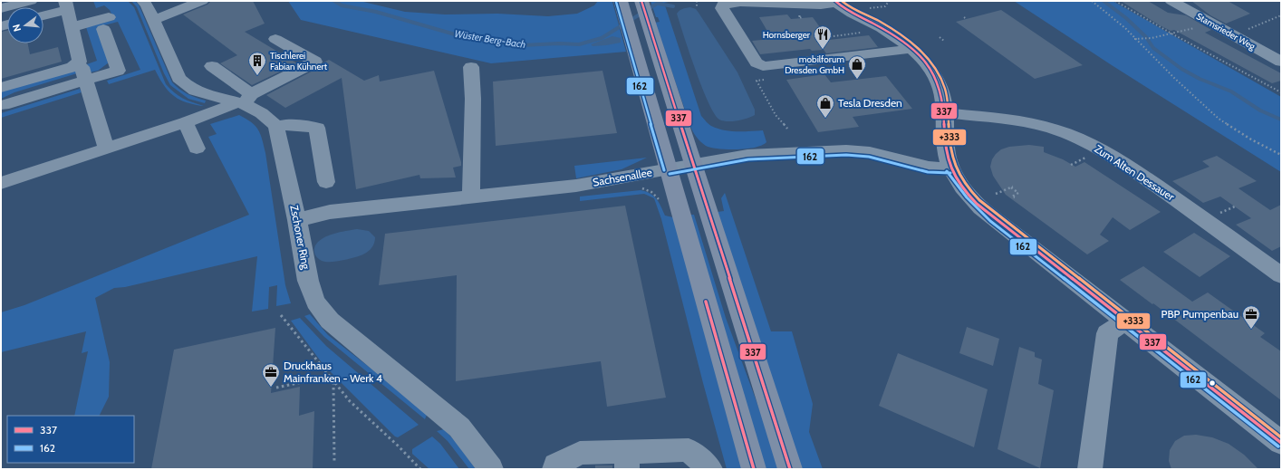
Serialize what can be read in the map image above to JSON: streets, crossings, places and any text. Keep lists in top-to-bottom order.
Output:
{
  "streets": {
    "street": [
      "Stamsrieder Weg",
      "Zum Alten Dessauer",
      "Sachsenallee",
      "Zschoner Ring"
    ]
  },
  "crossings": [
    ["Sachsenallee", "Zschoner Ring"]
  ],
  "water": ["Wüster Berg-Bach"],
  "places": {
    "restaurant": ["Hornsberger"],
    "building": ["Tischlerei Fabian Kühnert"],
    "shop": ["mobilforum Dresden GmbH", "Tesla Dresden"],
    "office": ["PBP Pumpenbau", "Druckhaus Mainfranken - Werk 4"]
  },
  "lines": ["transit line 337", "transit line +333", "transit line 162"],
  "legend": ["337", "162"],
  "north": "left"
}
